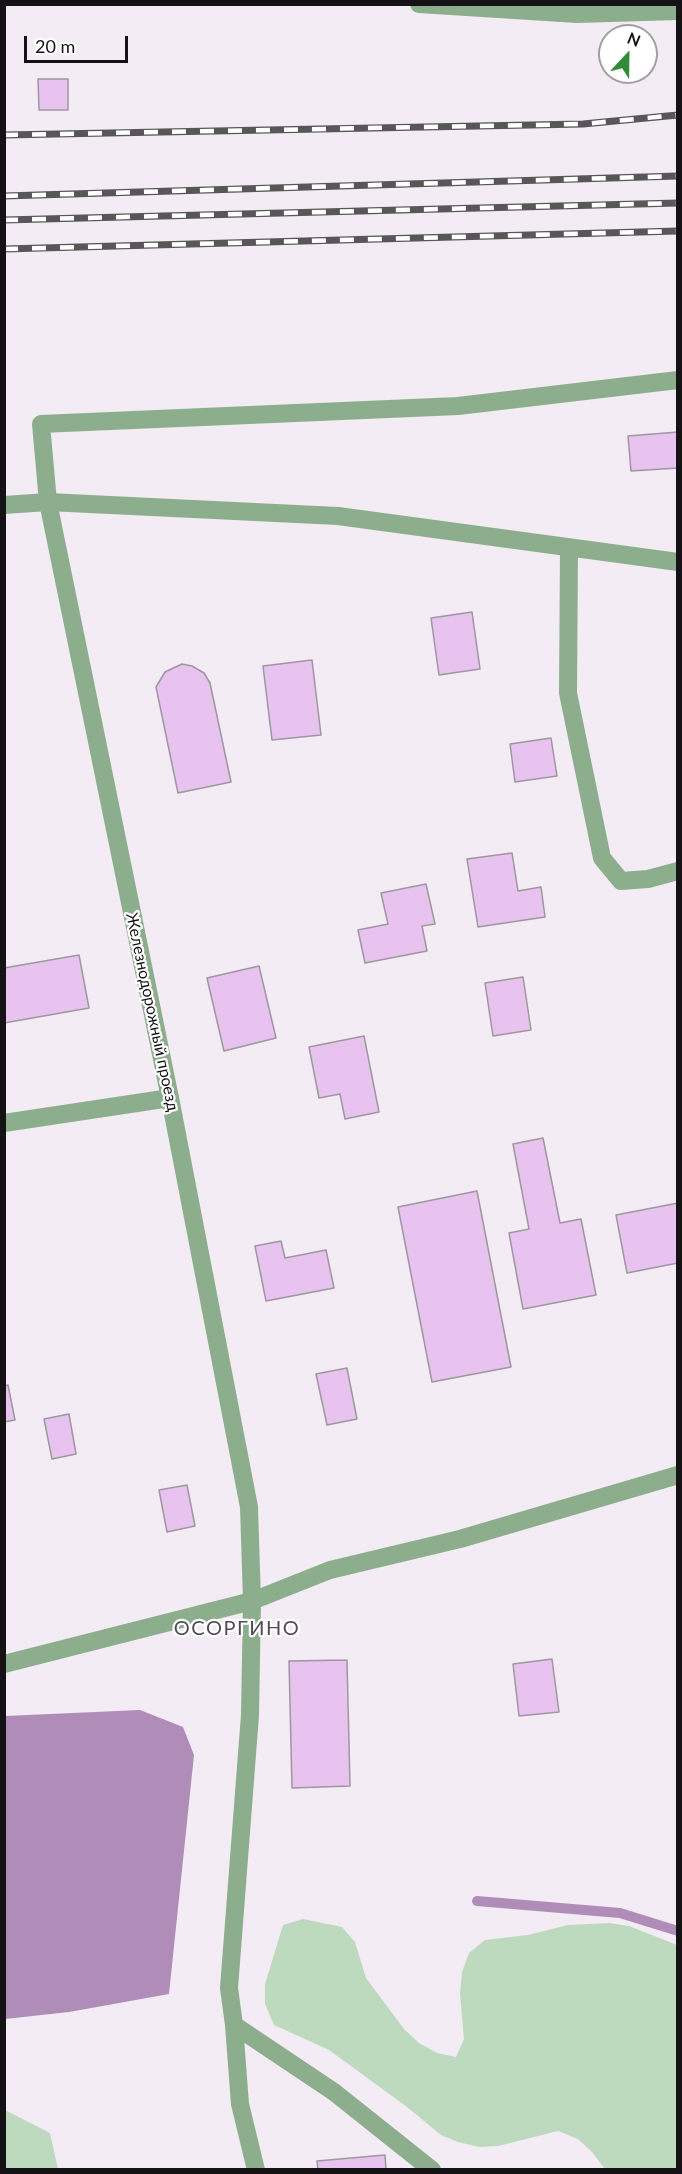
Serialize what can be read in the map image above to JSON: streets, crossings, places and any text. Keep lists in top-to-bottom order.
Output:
{
  "streets": {
    "street": ["Железнодорожный проезд"]
  },
  "districts": ["ОСОРГИНО"],
  "scale_bar": "20 m",
  "north": "top"
}
